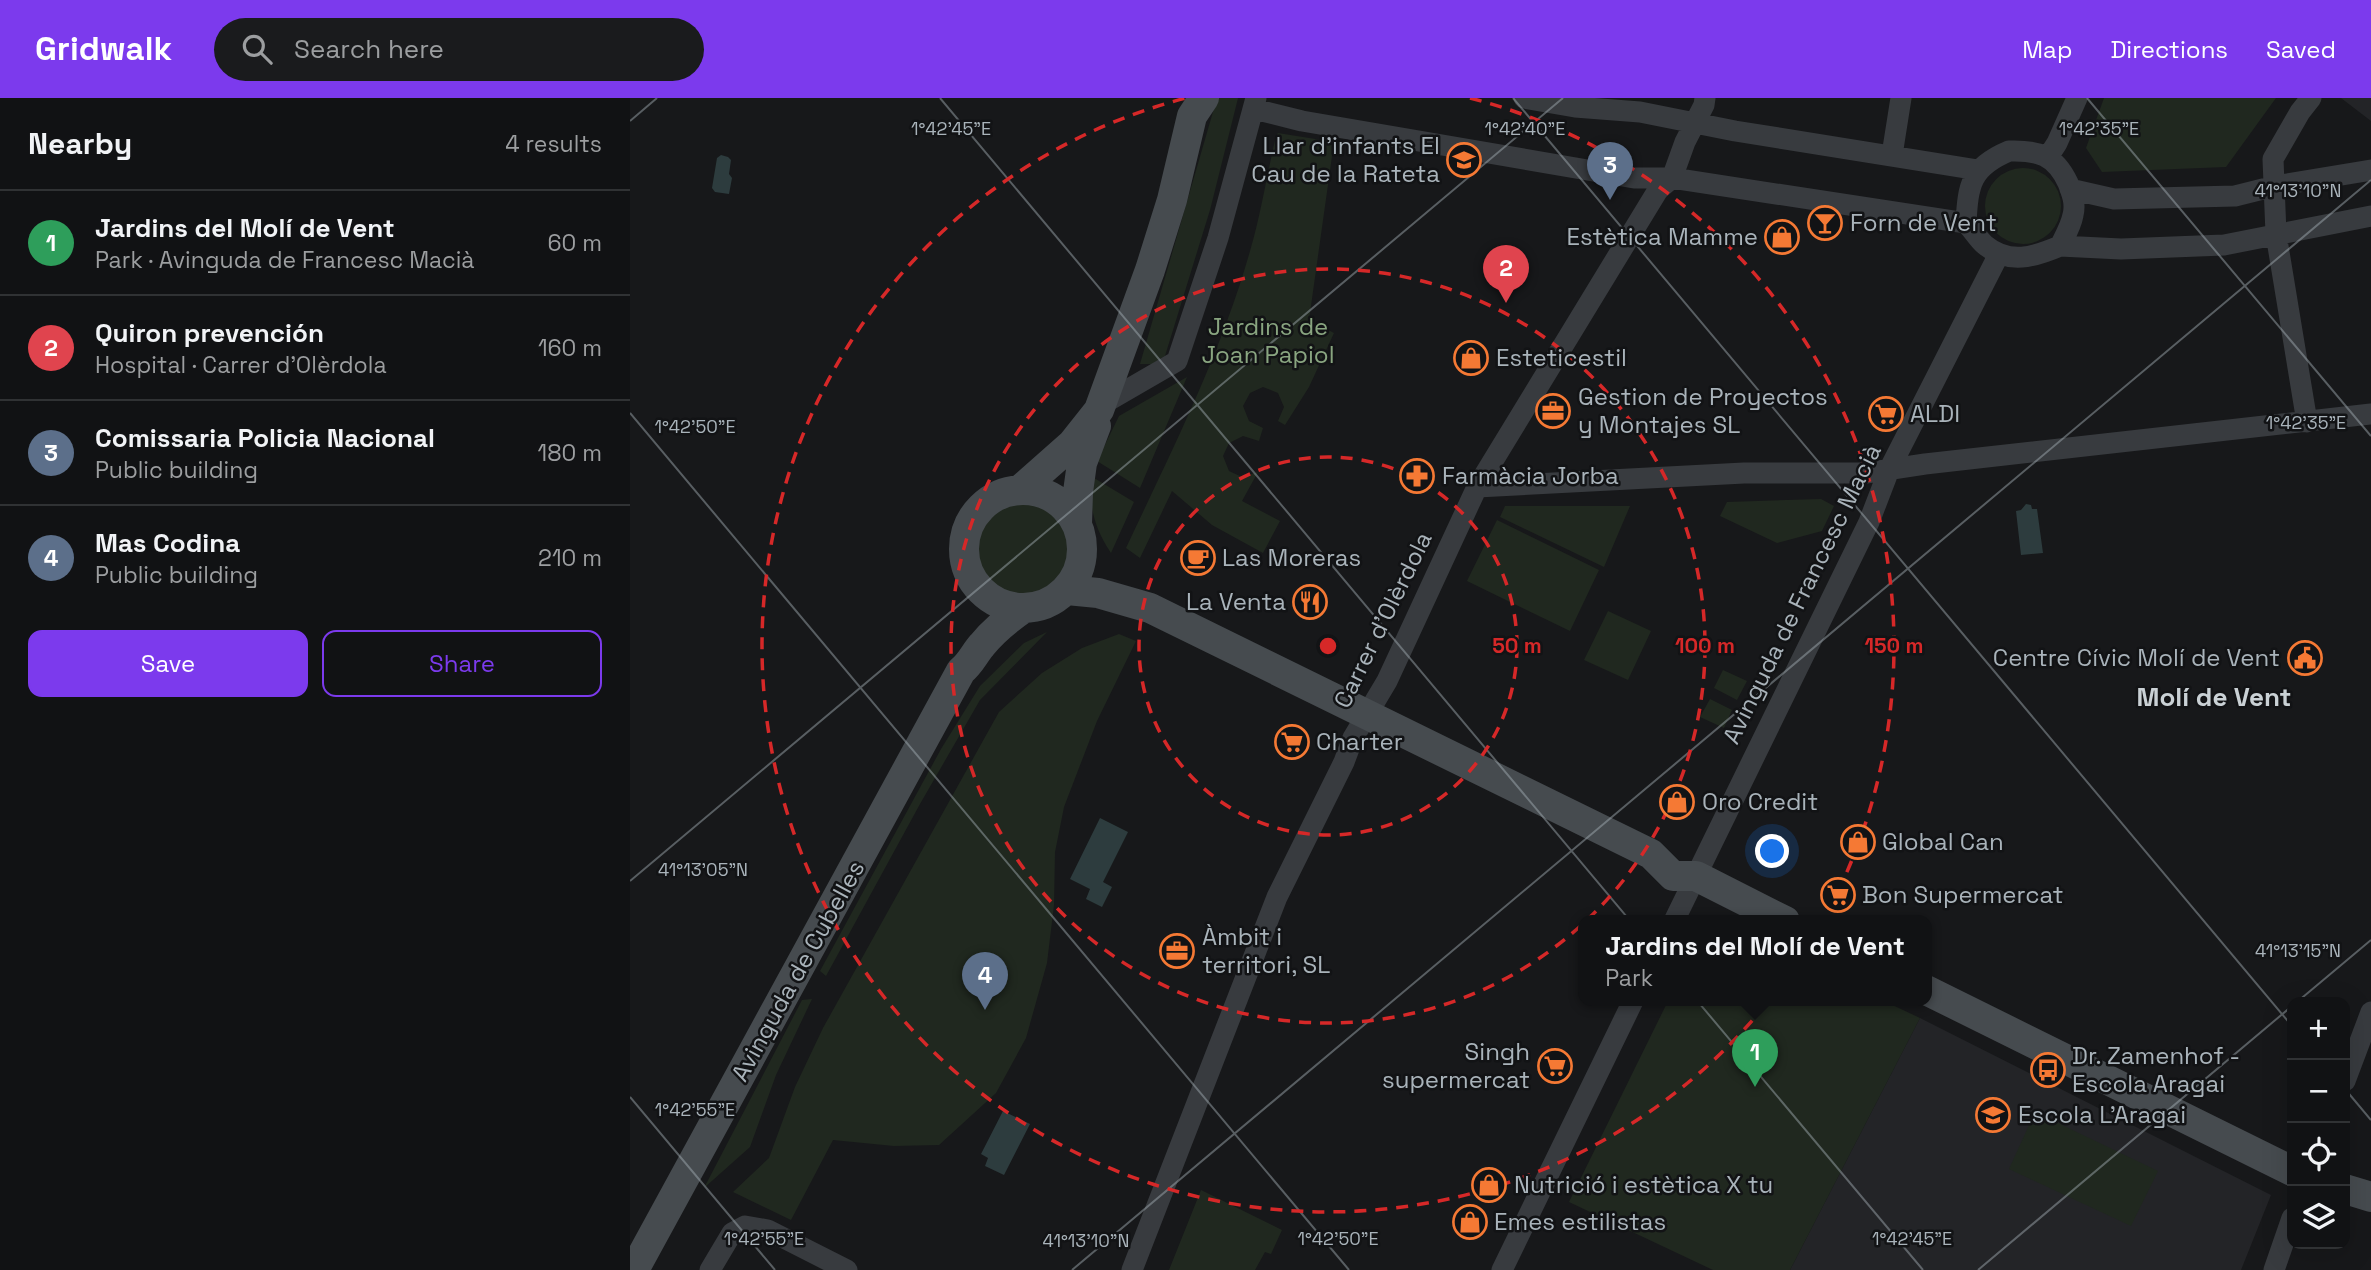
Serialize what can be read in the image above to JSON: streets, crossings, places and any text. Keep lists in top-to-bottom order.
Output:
{
  "streets": {
    "street": ["Avinguda de Francesc Macià", "Carrer d'Olèrdola", "Avinguda de Cubelles"]
  },
  "districts": ["Molí de Vent"],
  "parks": ["Jardins de Joan Papiol"],
  "places": {
    "school or university": ["Llar d'infants El Cau de la Rateta", "Escola L'Aragai"],
    "bar": ["Forn de Vent"],
    "shop": [
      "Estètica Mamme",
      "Esteticestil",
      "Oro Credit",
      "Global Can",
      "Nutrició i estètica X tu",
      "Emes estilistas"
    ],
    "office": ["Gestion de Proyectos y Montajes SL", "Àmbit i territori, SL"],
    "supermarket": [
      "ALDI",
      "Charter",
      "Bon Supermercat",
      "Singh supermercat"
    ],
    "pharmacy": ["Farmàcia Jorba"],
    "cafe": ["Las Moreras"],
    "restaurant": ["La Venta"],
    "public building": ["Centre Cívic Molí de Vent"],
    "bus stop": ["Dr. Zamenhof - Escola Aragai"]
  },
  "page": {
    "header": "Gridwalk",
    "search": "Search here",
    "nav": ["Map", "Directions", "Saved"],
    "heading": ["Nearby", "4 results"],
    "pins": [
      "3",
      "2",
      "4",
      "1"
    ],
    "list": [
      {
        "mark": "1",
        "name": "Jardins del Molí de Vent",
        "note": "Park · Avinguda de Francesc Macià",
        "value": "60 m"
      },
      {
        "mark": "2",
        "name": "Quiron prevención",
        "note": "Hospital · Carrer d'Olèrdola",
        "value": "160 m"
      },
      {
        "mark": "3",
        "name": "Comissaria Policia Nacional",
        "note": "Public building",
        "value": "180 m"
      },
      {
        "mark": "4",
        "name": "Mas Codina",
        "note": "Public building",
        "value": "210 m"
      }
    ],
    "buttons": ["Save", "Share"],
    "popup": ["Jardins del Molí de Vent", "Park"],
    "map_buttons": ["+", "−"]
  },
  "coordinates": [
    "1°42'45\"E",
    "1°42'40\"E",
    "1°42'35\"E",
    "41°13'10\"N",
    "1°42'50\"E",
    "41°13'05\"N",
    "41°13'15\"N",
    "1°42'55\"E"
  ],
  "rings": ["50 m", "100 m", "150 m"]
}
